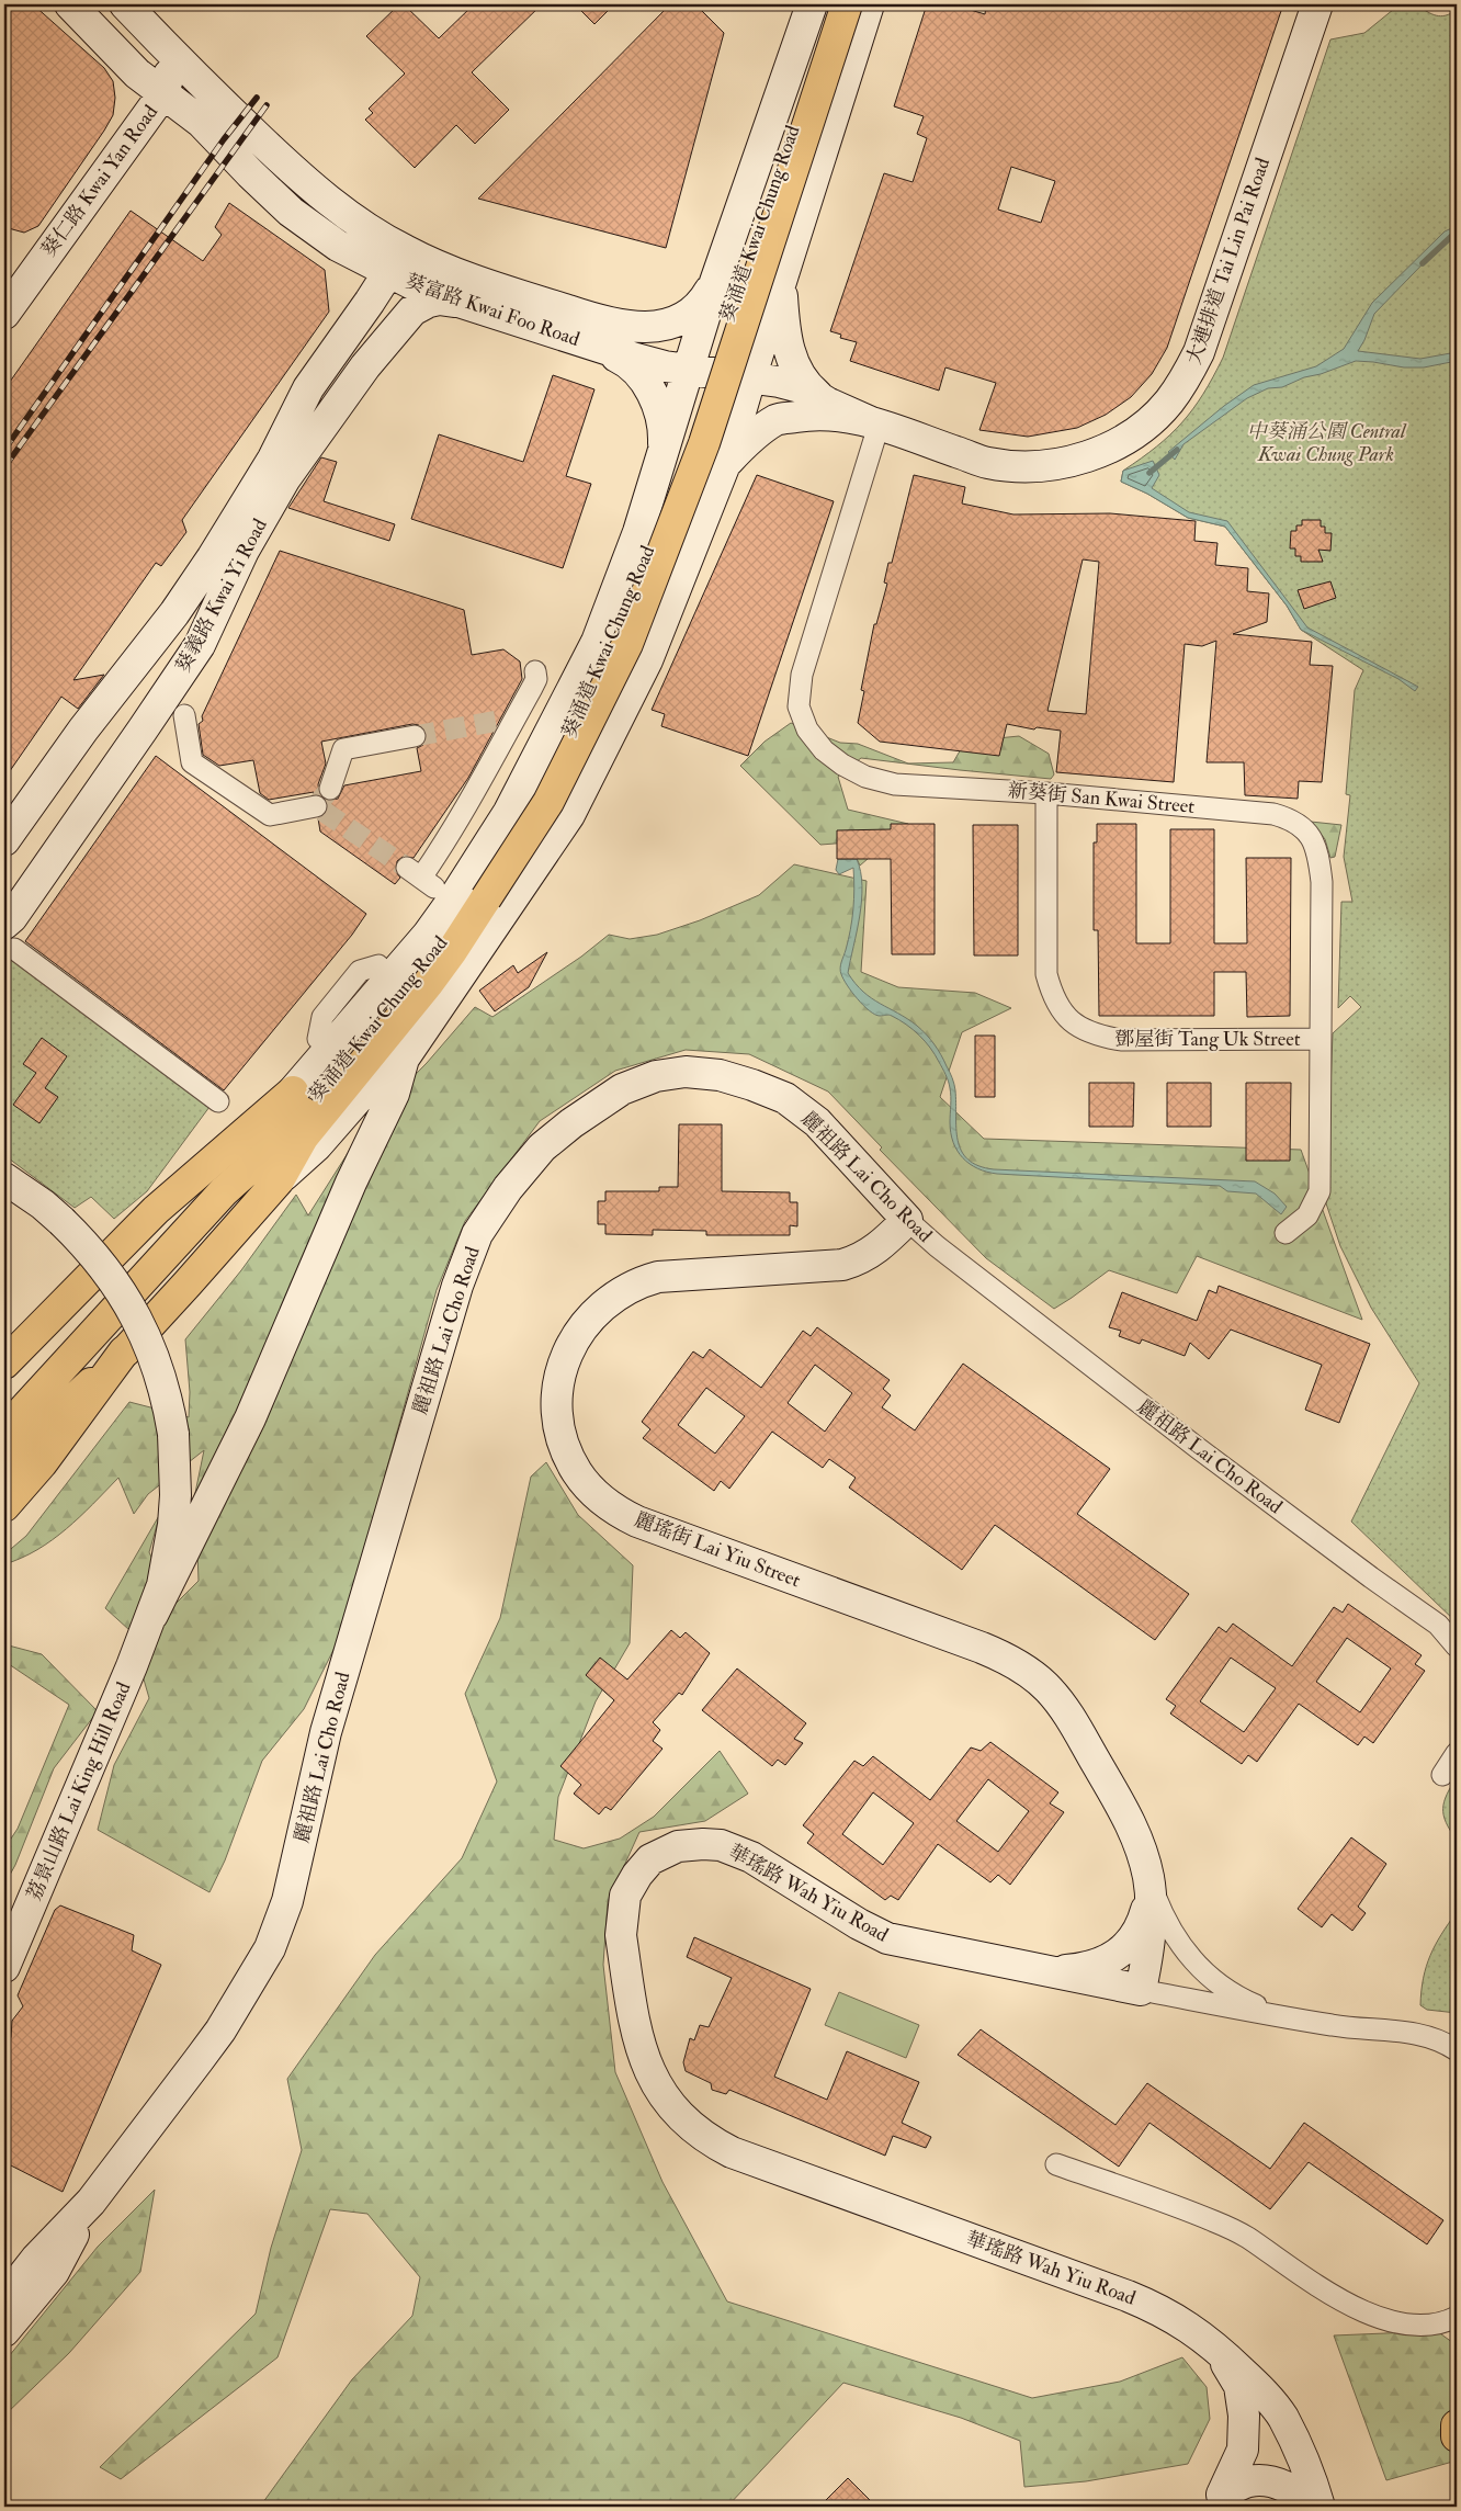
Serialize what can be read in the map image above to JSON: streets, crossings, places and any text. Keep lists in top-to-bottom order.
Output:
{
  "streets": {
    "main road": ["葵涌道 Kwai Chung Road"],
    "street": [
      "葵仁路 Kwai Yan Road",
      "大連排道 Tai Lin Pai Road",
      "葵富路 Kwai Foo Road",
      "葵義路 Kwai Yi Road",
      "新葵街 San Kwai Street",
      "鄧屋街 Tang Uk Street",
      "麗祖路 Lai Cho Road",
      "麗瑤街 Lai Yiu Street",
      "荔景山路 Lai King Hill Road",
      "華瑤路 Wah Yiu Road"
    ]
  },
  "crossings": [
    ["葵仁路 Kwai Yan Road", "葵富路 Kwai Foo Road"],
    ["葵涌道 Kwai Chung Road", "大連排道 Tai Lin Pai Road"],
    ["葵涌道 Kwai Chung Road", "葵富路 Kwai Foo Road"],
    ["大連排道 Tai Lin Pai Road", "葵富路 Kwai Foo Road"],
    ["大連排道 Tai Lin Pai Road", "新葵街 San Kwai Street"],
    ["葵富路 Kwai Foo Road", "葵義路 Kwai Yi Road"],
    ["新葵街 San Kwai Street", "鄧屋街 Tang Uk Street"],
    ["麗祖路 Lai Cho Road", "麗瑤街 Lai Yiu Street"],
    ["麗瑤街 Lai Yiu Street", "華瑤路 Wah Yiu Road"]
  ],
  "parks": ["中葵涌公園 Central Kwai Chung Park"]
}
